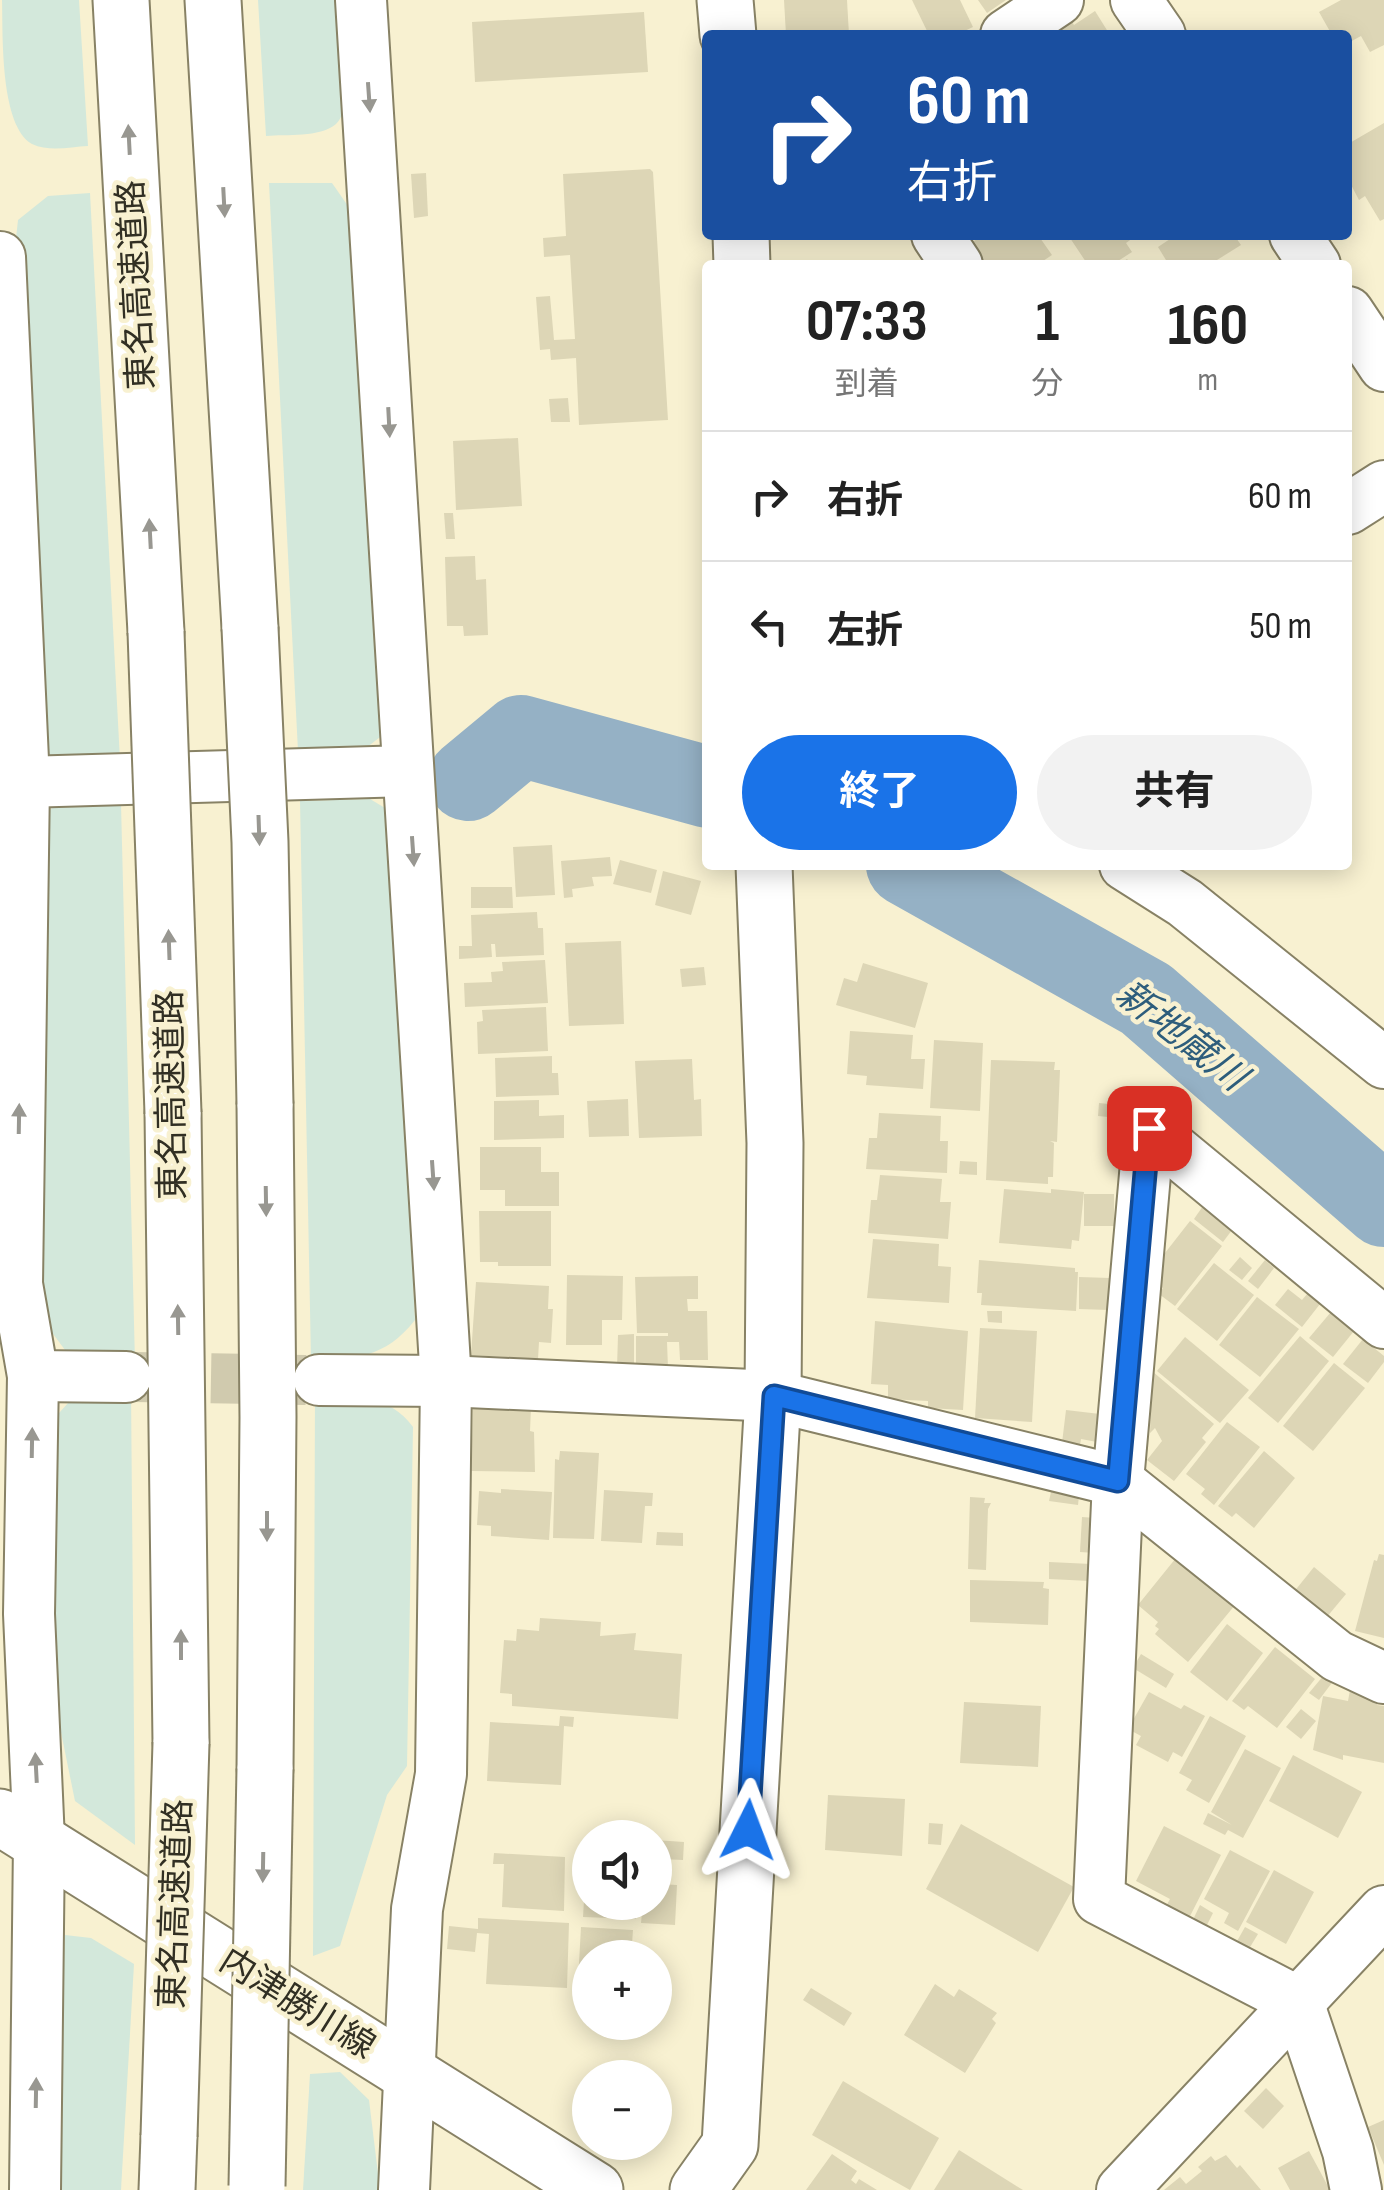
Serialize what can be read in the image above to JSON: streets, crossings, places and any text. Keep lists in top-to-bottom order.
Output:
{
  "streets": {
    "main road": ["東名高速道路", "内津勝川線"]
  },
  "water": ["新地蔵川"],
  "page": {
    "turn": ["60 m", "右折"],
    "eta": [
      "07:33",
      "到着",
      "1",
      "分",
      "160",
      "m"
    ],
    "list": [
      {
        "name": "右折",
        "value": "60 m"
      },
      {
        "name": "左折",
        "value": "50 m"
      }
    ],
    "buttons": ["終了", "共有"],
    "map_buttons": ["+", "−"]
  }
}
